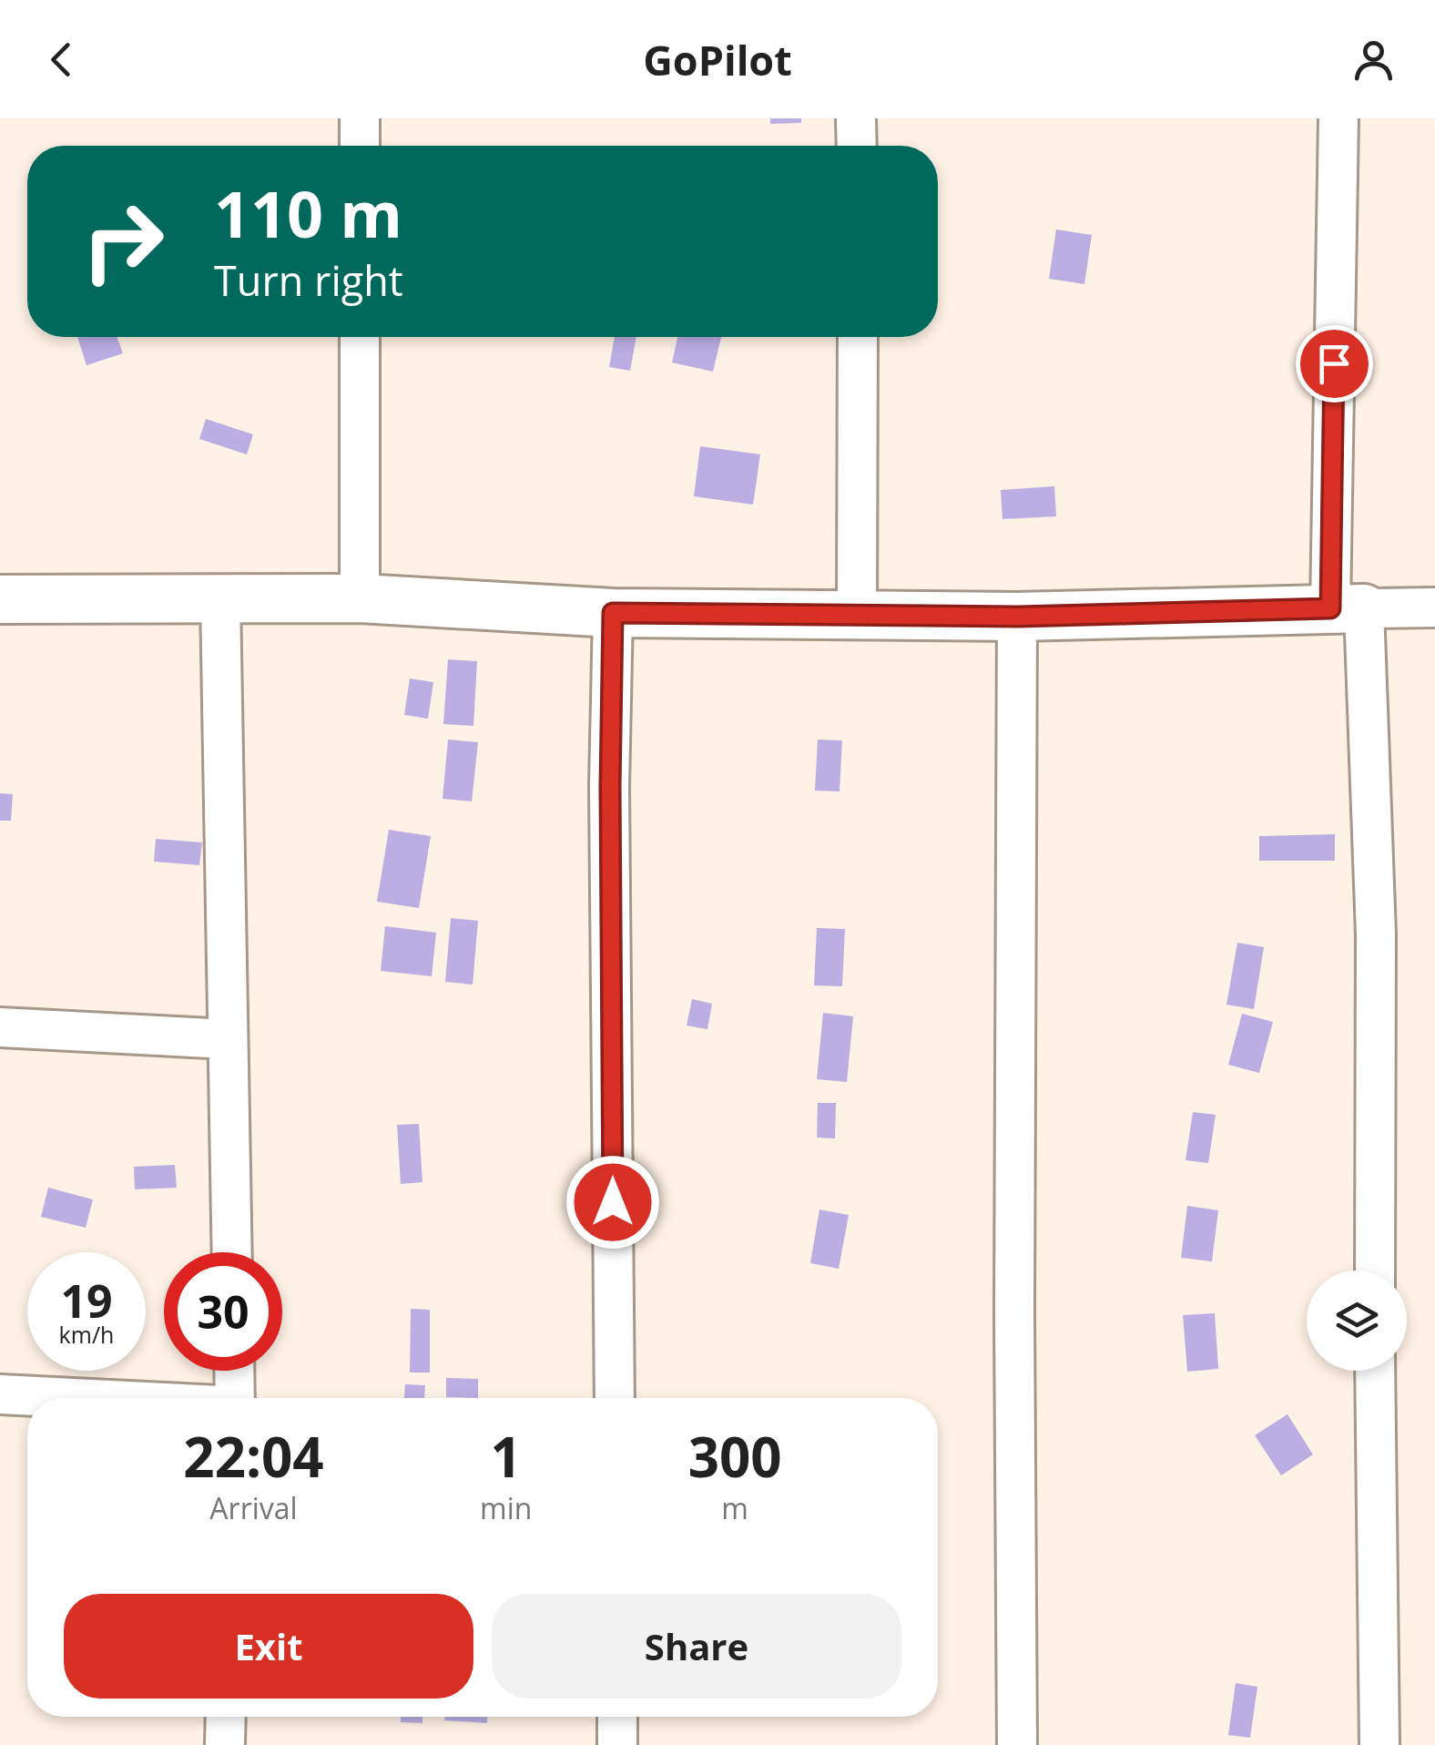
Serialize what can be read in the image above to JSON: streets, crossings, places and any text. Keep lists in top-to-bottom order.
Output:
{
  "page": {
    "header": "GoPilot",
    "turn": ["110 m", "Turn right"],
    "speed": "19 km/h",
    "limit": "30",
    "eta": [
      "22:04",
      "Arrival",
      "1",
      "min",
      "300",
      "m"
    ],
    "buttons": ["Exit", "Share"]
  }
}
